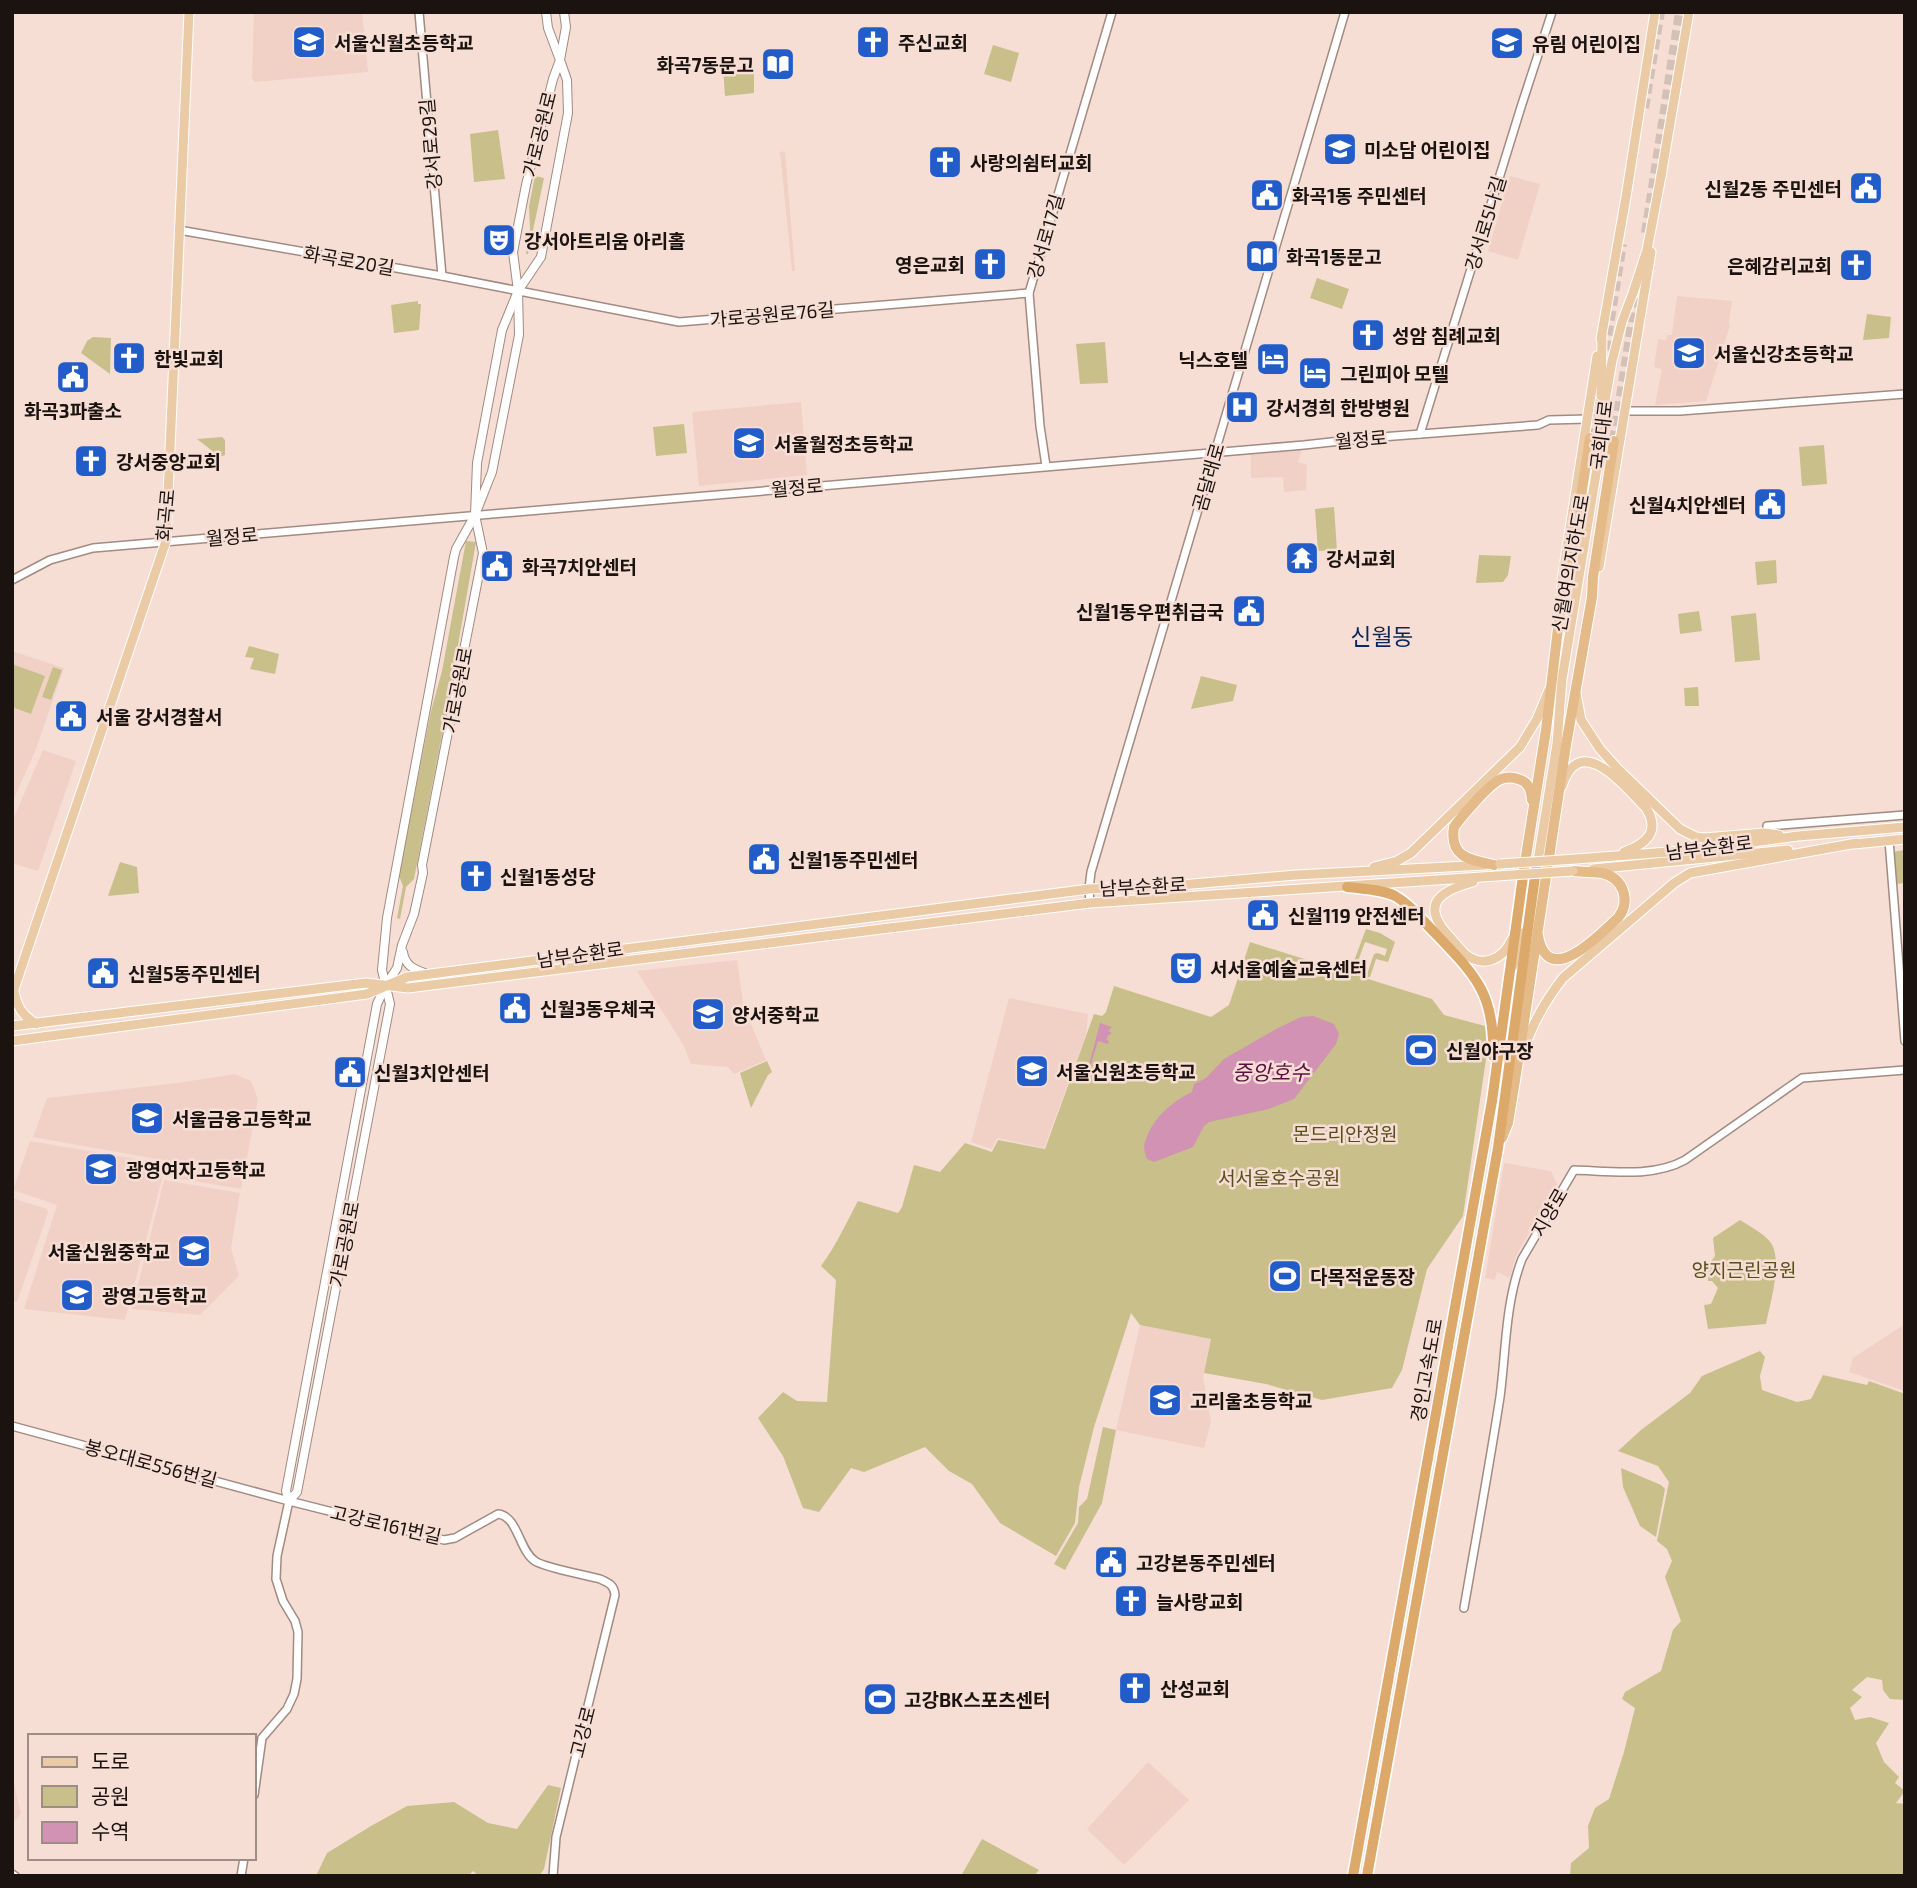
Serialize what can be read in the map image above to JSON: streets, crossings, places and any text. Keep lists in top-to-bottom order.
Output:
{
  "streets": {
    "highway": ["신월여의지하도로", "경인고속도로"],
    "main road": [
      "가로공원로",
      "국회대로",
      "화곡로",
      "남부순환로"
    ],
    "street": [
      "강서로29길",
      "강서로5나길",
      "강서로17길",
      "화곡로20길",
      "가로공원로76길",
      "월정로",
      "곰달래로",
      "지양로",
      "봉오대로556번길",
      "고강로161번길",
      "고강로"
    ]
  },
  "crossings": [
    ["가로공원로", "화곡로20길"],
    ["가로공원로", "가로공원로76길"],
    ["가로공원로", "월정로"],
    ["가로공원로", "남부순환로"],
    ["가로공원로", "봉오대로556번길"],
    ["가로공원로", "고강로161번길"],
    ["강서로29길", "화곡로20길"],
    ["강서로5나길", "월정로"],
    ["강서로17길", "가로공원로76길"],
    ["강서로17길", "월정로"],
    ["화곡로20길", "가로공원로76길"],
    ["화곡로20길", "화곡로"],
    ["국회대로", "신월여의지하도로"],
    ["국회대로", "경인고속도로"],
    ["월정로", "곰달래로"],
    ["월정로", "화곡로"],
    ["곰달래로", "남부순환로"],
    ["신월여의지하도로", "경인고속도로"],
    ["봉오대로556번길", "고강로161번길"],
    ["고강로161번길", "고강로"]
  ],
  "districts": ["신월동"],
  "water": ["중앙호수"],
  "parks": ["몬드리안정원", "서서울호수공원", "양지근린공원"],
  "places": {
    "school or university": [
      "서울신월초등학교",
      "유림 어린이집",
      "미소담 어린이집",
      "서울신강초등학교",
      "서울월정초등학교",
      "양서중학교",
      "서울신원초등학교",
      "서울금융고등학교",
      "광영여자고등학교",
      "서울신원중학교",
      "광영고등학교",
      "고리울초등학교"
    ],
    "church": [
      "주신교회",
      "사랑의쉼터교회",
      "영은교회",
      "은혜감리교회",
      "성암 침례교회",
      "한빛교회",
      "강서중앙교회",
      "신월1동성당",
      "늘사랑교회",
      "산성교회"
    ],
    "library": ["화곡7동문고", "화곡1동문고"],
    "public building": [
      "신월2동 주민센터",
      "화곡1동 주민센터",
      "화곡3파출소",
      "신월4치안센터",
      "화곡7치안센터",
      "신월1동우편취급국",
      "서울 강서경찰서",
      "신월1동주민센터",
      "신월119 안전센터",
      "신월5동주민센터",
      "신월3동우체국",
      "신월3치안센터",
      "고강본동주민센터"
    ],
    "theatre": ["강서아트리움 아리홀", "서서울예술교육센터"],
    "hotel": ["닉스호텔", "그린피아 모텔"],
    "hospital": ["강서경희 한방병원"],
    "temple": ["강서교회"],
    "sports": ["신월야구장", "다목적운동장", "고강BK스포츠센터"]
  },
  "legend": ["도로", "공원", "수역"]
}
